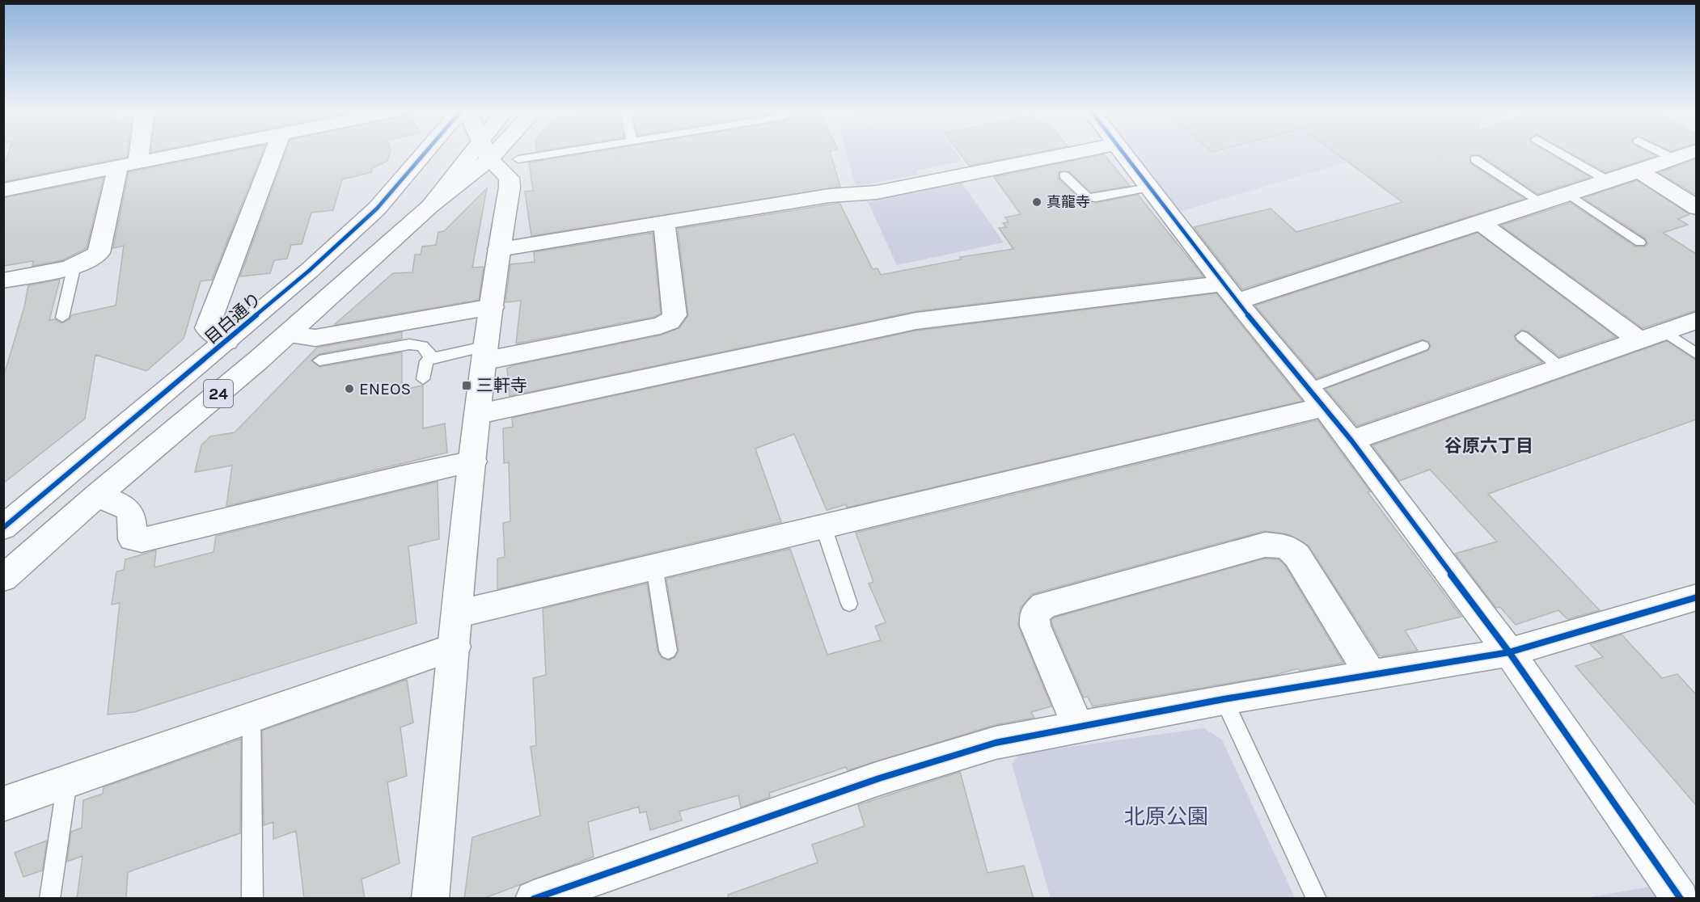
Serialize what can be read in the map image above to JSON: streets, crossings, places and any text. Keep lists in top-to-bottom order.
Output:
{
  "streets": {
    "main road": ["目白通り", "24"]
  },
  "districts": ["谷原六丁目"],
  "parks": ["北原公園"],
  "places": {
    "other": ["真龍寺", "ENEOS"],
    "transit": ["三軒寺"]
  }
}
